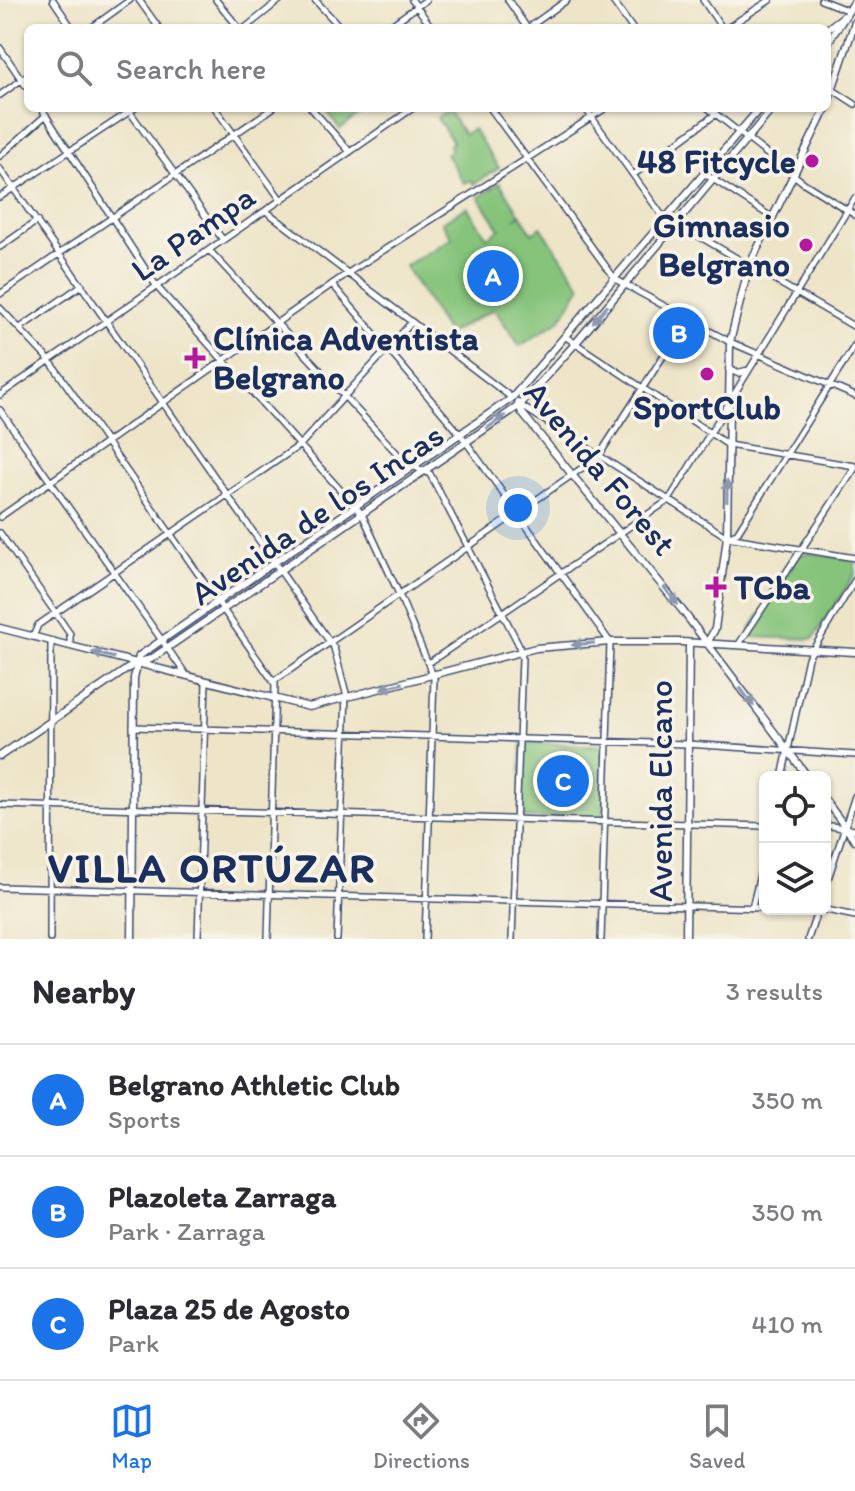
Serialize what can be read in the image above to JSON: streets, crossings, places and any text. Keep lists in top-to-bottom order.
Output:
{
  "streets": {
    "main road": ["Avenida Forest", "Avenida de los Incas", "Avenida Elcano"],
    "street": ["La Pampa"]
  },
  "crossings": [
    ["La Pampa", "Avenida Forest"],
    ["Avenida Forest", "Avenida de los Incas"],
    ["Avenida Forest", "Avenida Elcano"]
  ],
  "districts": ["VILLA ORTÚZAR"],
  "places": {
    "other": ["48 Fitcycle", "Gimnasio Belgrano", "SportClub"],
    "health": ["Clínica Adventista Belgrano", "TCba"]
  },
  "page": {
    "search": "Search here",
    "pins": ["A", "B", "C"],
    "heading": ["Nearby", "3 results"],
    "list": [
      {
        "mark": "A",
        "name": "Belgrano Athletic Club",
        "note": "Sports",
        "value": "350 m"
      },
      {
        "mark": "B",
        "name": "Plazoleta Zarraga",
        "note": "Park · Zarraga",
        "value": "350 m"
      },
      {
        "mark": "C",
        "name": "Plaza 25 de Agosto",
        "note": "Park",
        "value": "410 m"
      }
    ],
    "nav": ["Map", "Directions", "Saved"]
  }
}
